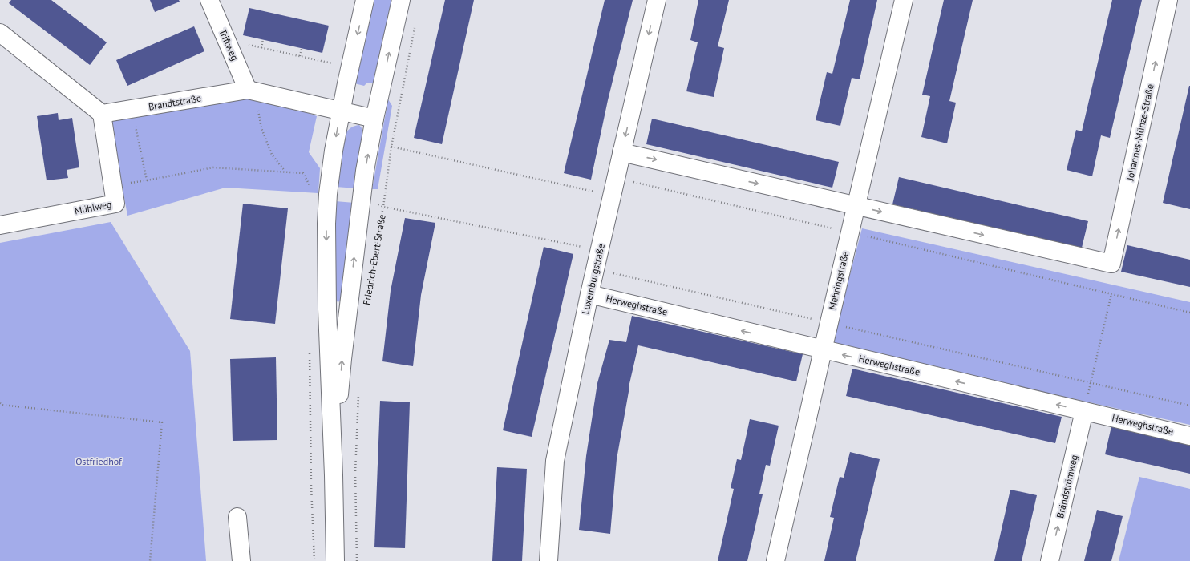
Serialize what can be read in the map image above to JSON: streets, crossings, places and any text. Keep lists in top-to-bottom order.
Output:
{
  "streets": {
    "street": [
      "Triftweg",
      "Brandtstraße",
      "Johannes-Münze-Straße",
      "Mühlweg",
      "Friedrich-Ebert-Straße",
      "Luxemburgstraße",
      "Mehringstraße",
      "Herweghstraße",
      "Brändströmweg"
    ]
  },
  "crossings": [
    ["Triftweg", "Brandtstraße"],
    ["Brandtstraße", "Mühlweg"],
    ["Brandtstraße", "Friedrich-Ebert-Straße"],
    ["Johannes-Münze-Straße", "Mehringstraße"],
    ["Luxemburgstraße", "Herweghstraße"],
    ["Mehringstraße", "Herweghstraße"],
    ["Herweghstraße", "Brändströmweg"]
  ],
  "one_way": ["Brändströmweg"],
  "parks": ["Ostfriedhof"]
}
